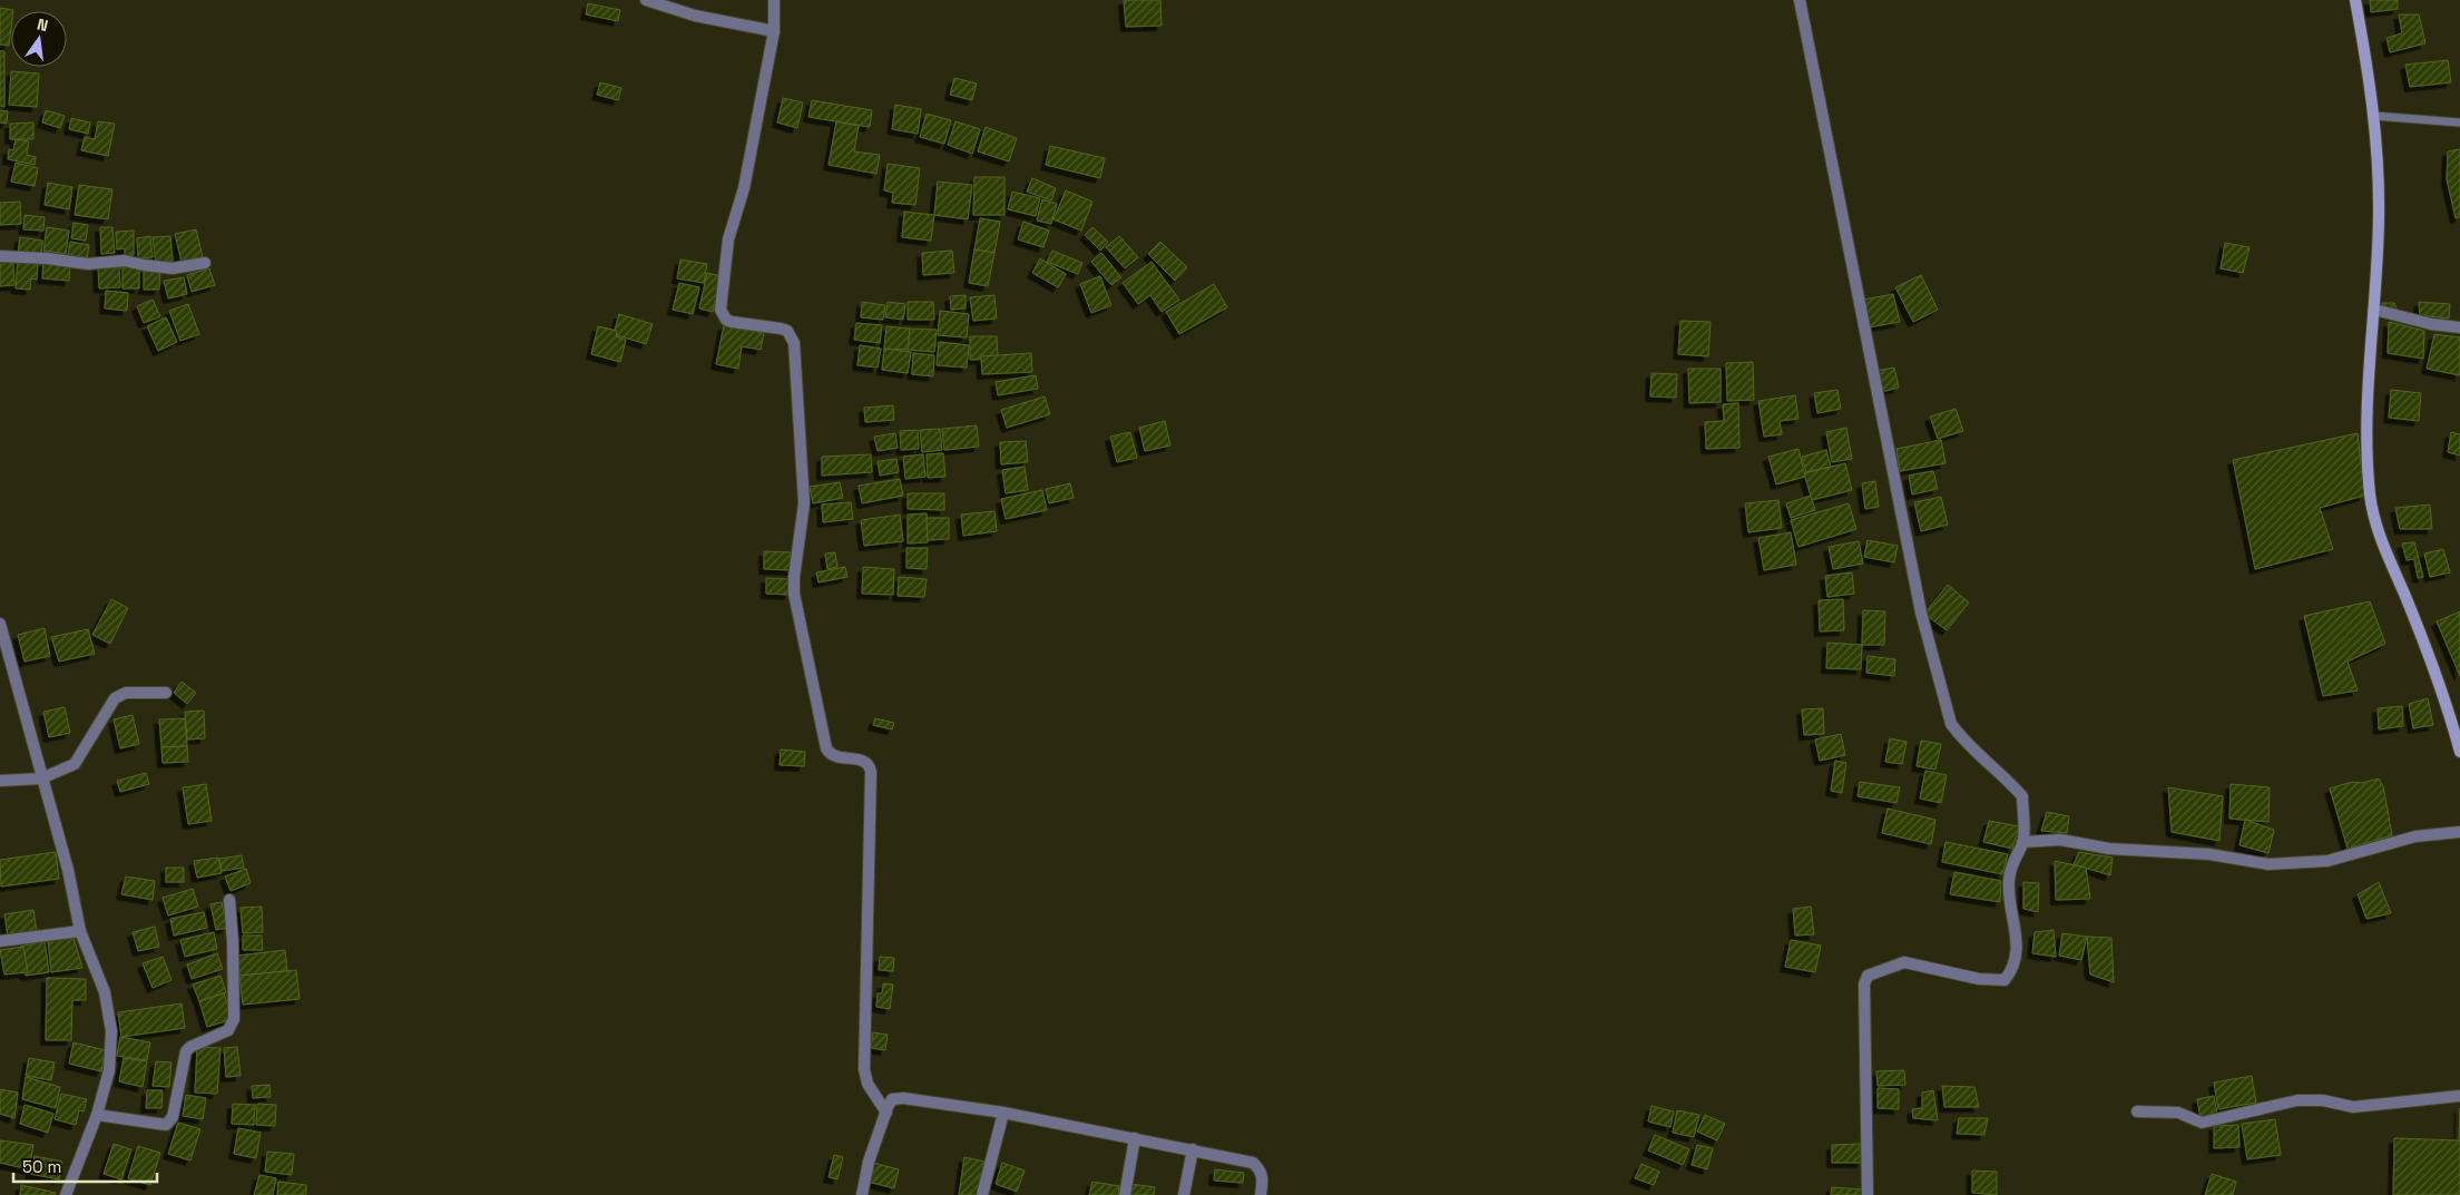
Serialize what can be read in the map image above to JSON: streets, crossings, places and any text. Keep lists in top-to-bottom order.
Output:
{
  "scale_bar": "50 m",
  "north": "top"
}
